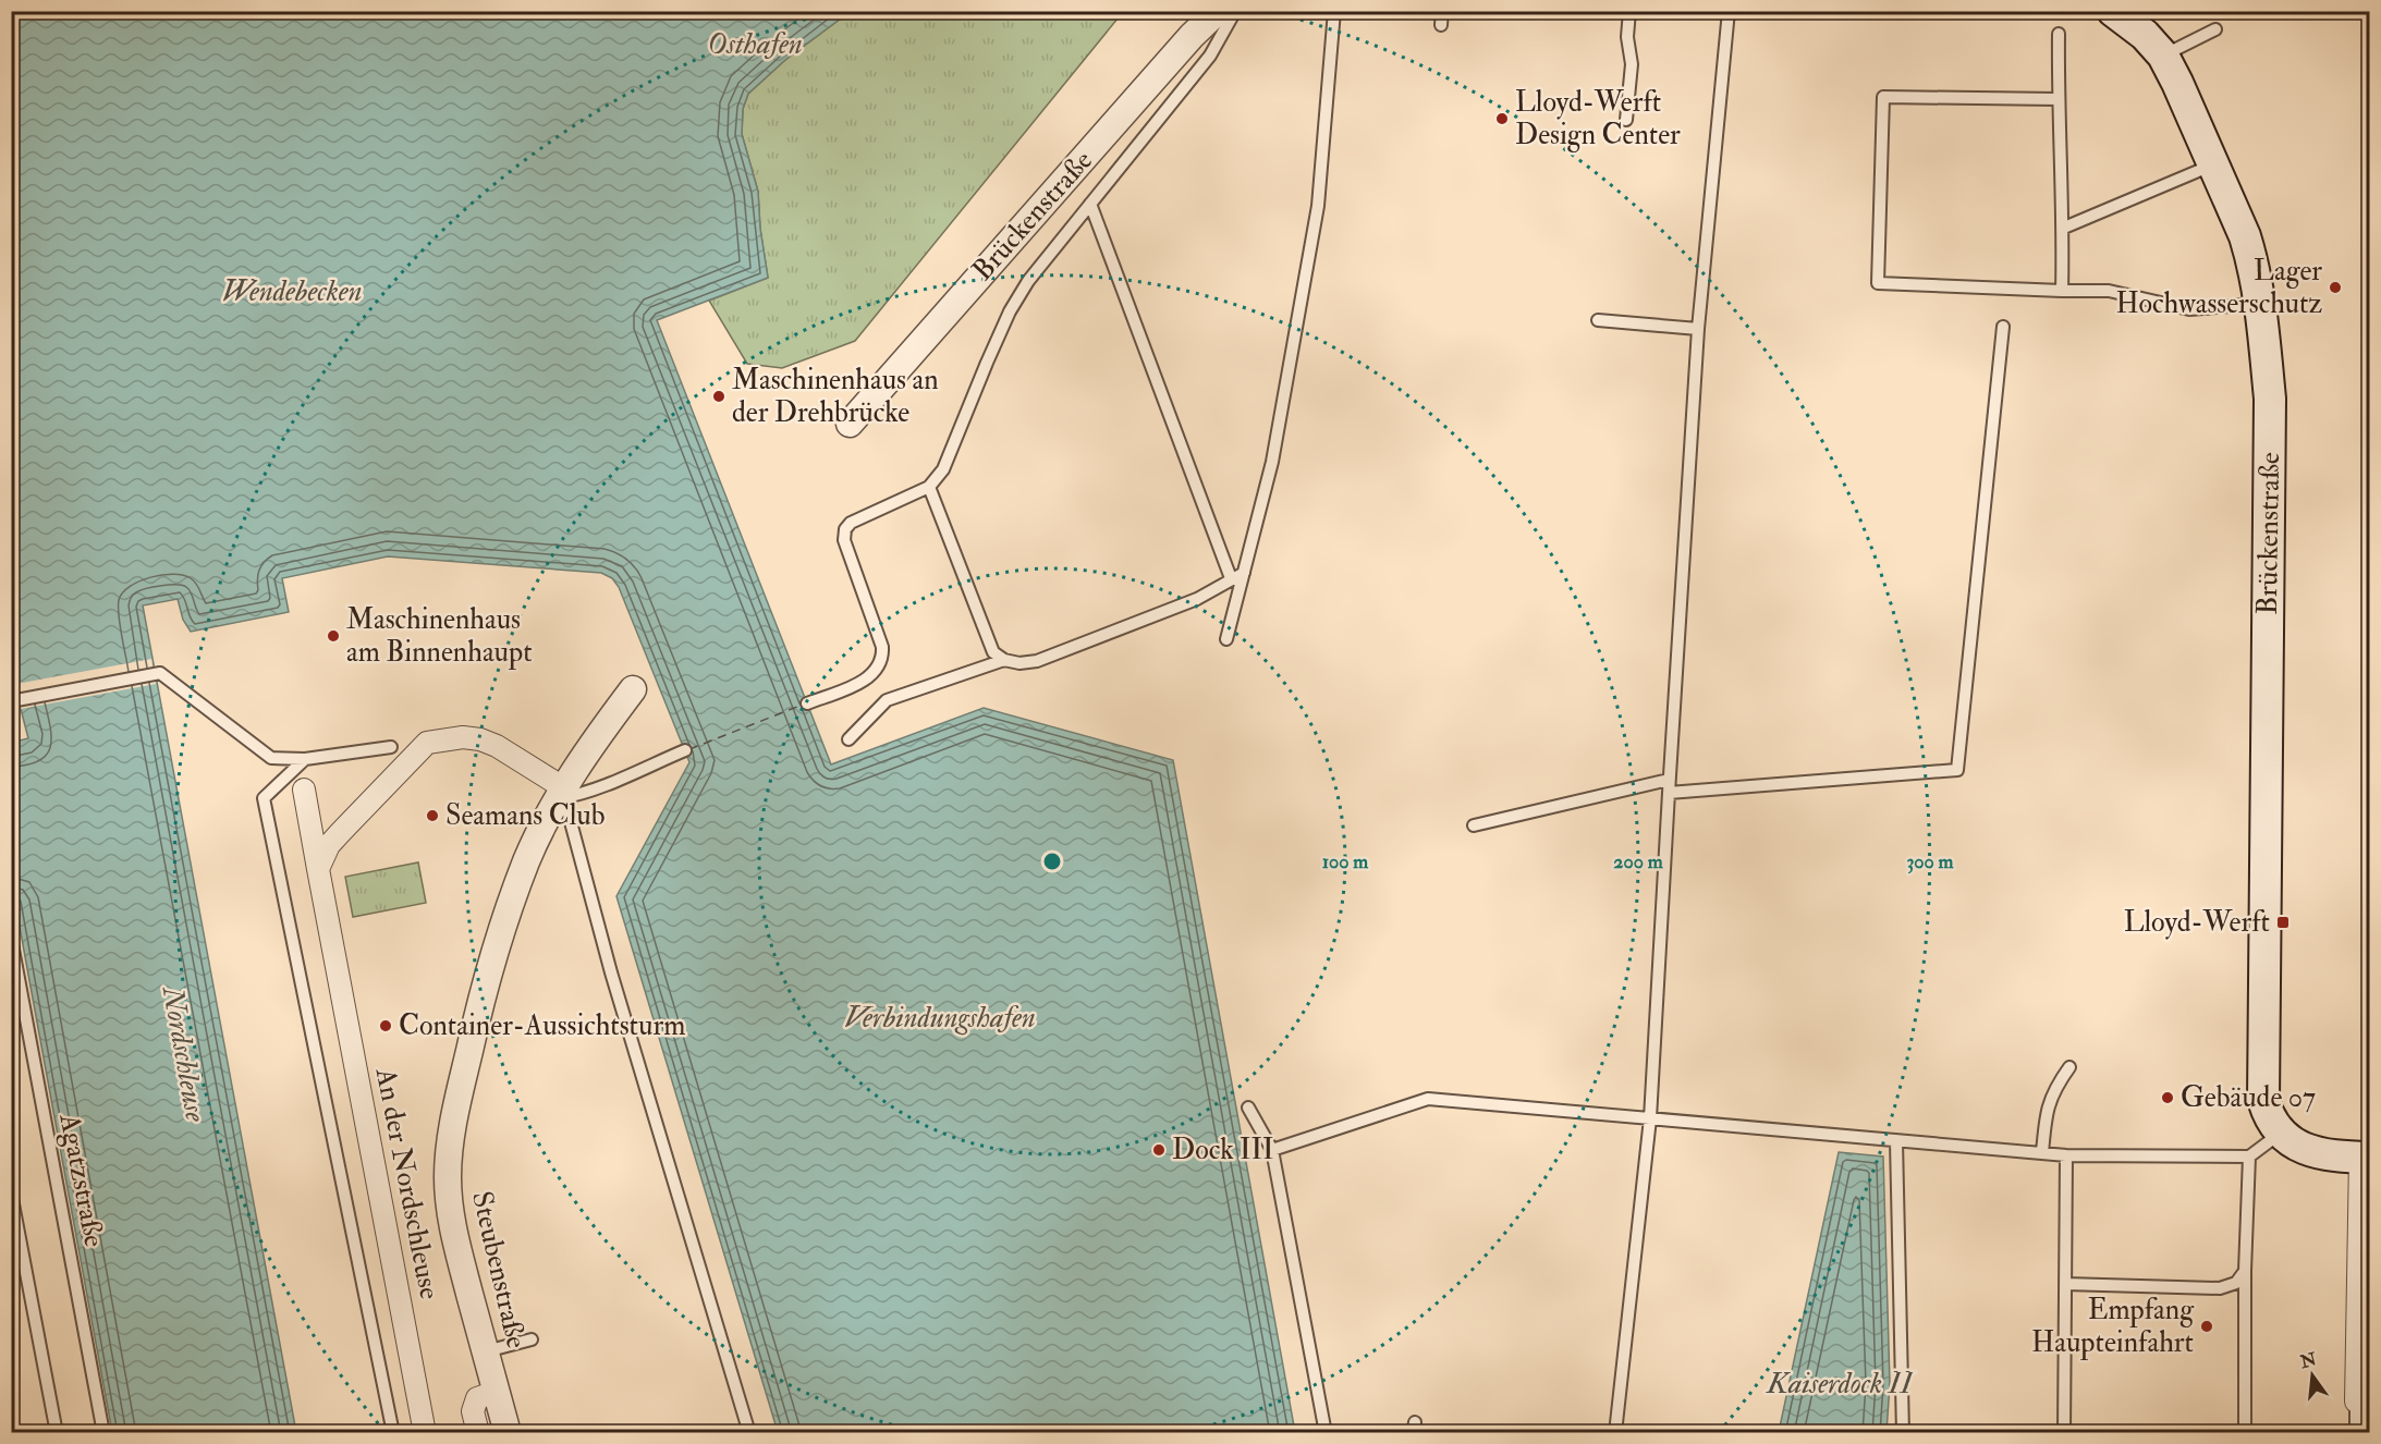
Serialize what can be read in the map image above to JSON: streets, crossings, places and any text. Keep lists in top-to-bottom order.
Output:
{
  "streets": {
    "main road": ["Brückenstraße"],
    "street": ["An der Nordschleuse", "Steubenstraße"],
    "lane": ["Agatzstraße"]
  },
  "water": [
    "Osthafen",
    "Wendebecken",
    "Verbindungshafen",
    "Nordschleuse",
    "Kaiserdock II"
  ],
  "places": {
    "other": [
      "Lloyd-Werft Design Center",
      "Lager Hochwasserschutz",
      "Maschinenhaus an der Drehbrücke",
      "Maschinenhaus am Binnenhaupt",
      "Seamans Club",
      "Container-Aussichtsturm",
      "Gebäude 07",
      "Dock III",
      "Empfang Haupteinfahrt"
    ],
    "transit": ["Lloyd-Werft"]
  },
  "north": "top",
  "rings": ["100 m", "200 m", "300 m"]
}
